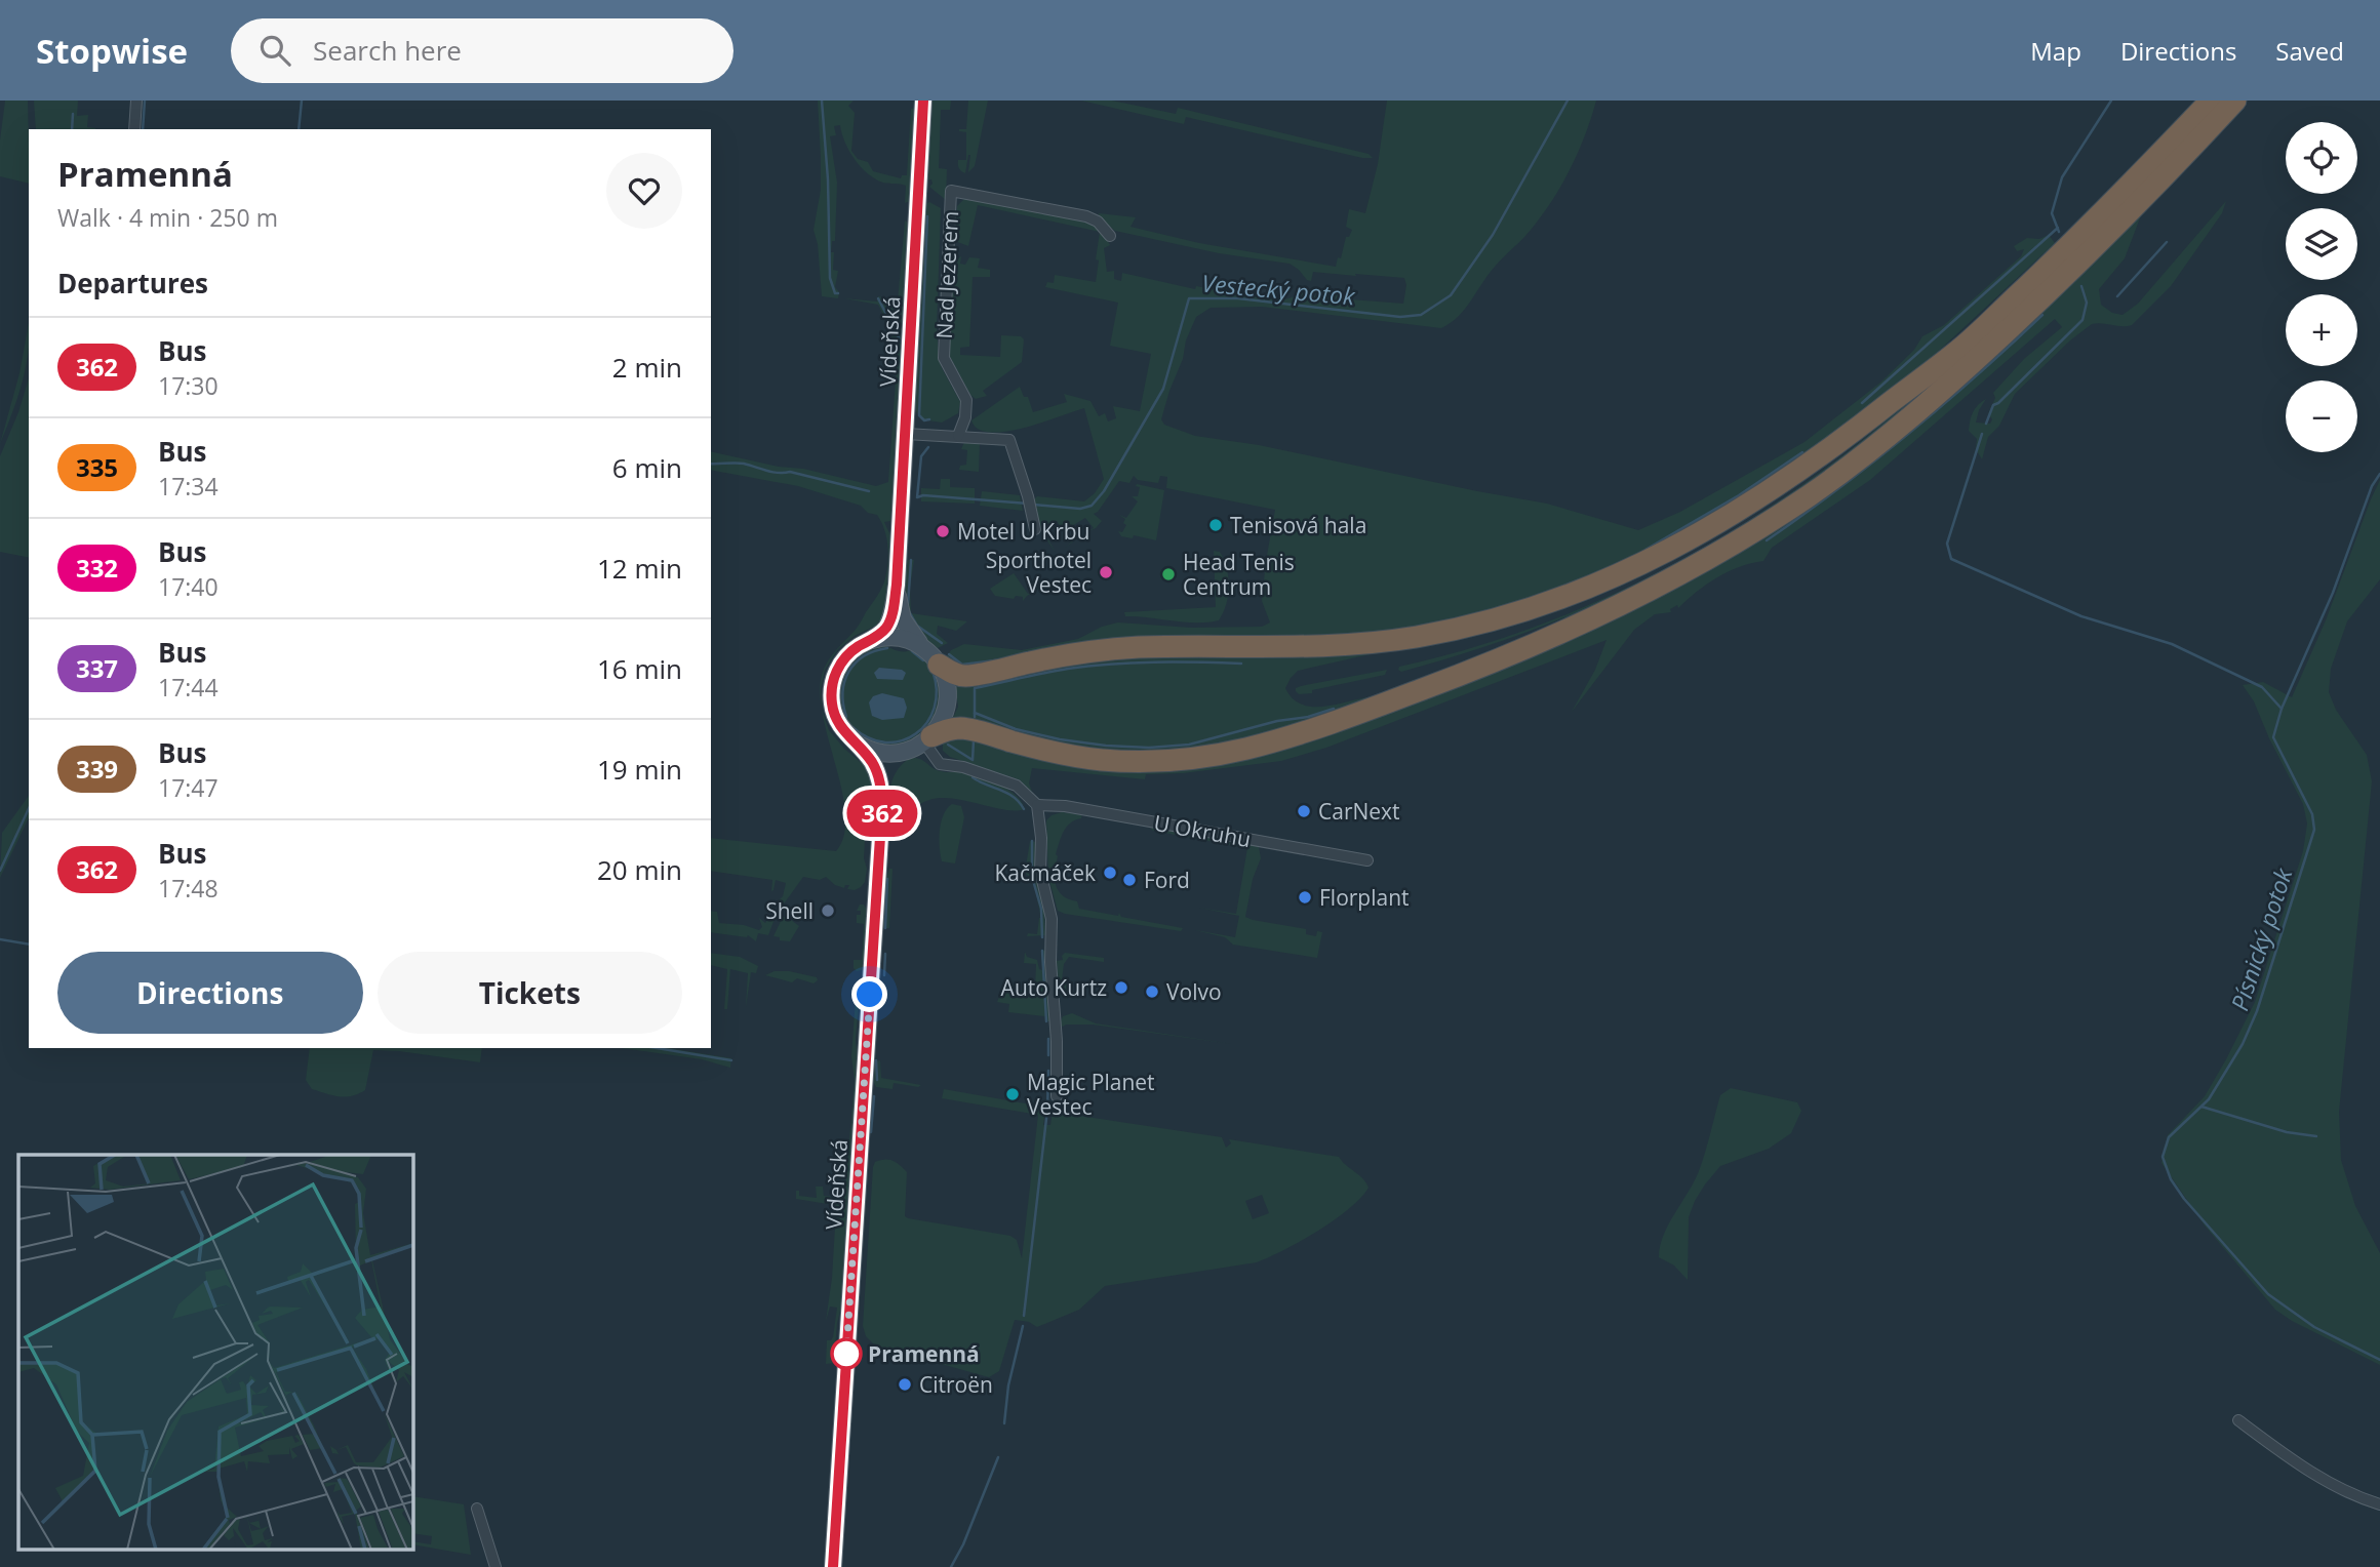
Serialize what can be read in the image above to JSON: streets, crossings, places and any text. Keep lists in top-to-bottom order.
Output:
{
  "streets": {
    "main road": ["Vídeňská"],
    "street": ["Nad Jezerem", "U Okruhu"]
  },
  "water": ["Vestecký potok", "Písnický potok"],
  "places": [
    "Tenisová hala",
    "Motel U Krbu",
    "Sporthotel Vestec",
    "Head Tenis Centrum",
    "CarNext",
    "Kačmáček",
    "Ford",
    "Florplant",
    "Shell",
    "Auto Kurtz",
    "Volvo",
    "Magic Planet Vestec",
    "Pramenná",
    "Citroën"
  ],
  "lines": ["bus line 362"],
  "page": {
    "header": "Stopwise",
    "search": "Search here",
    "nav": ["Map", "Directions", "Saved"],
    "on_map": "362",
    "map_buttons": ["+", "−"],
    "heading": [
      ["Pramenná", "Walk · 4 min · 250 m"],
      "Departures"
    ],
    "list": [
      {
        "mark": "362",
        "name": "Bus",
        "note": "17:30",
        "value": "2 min"
      },
      {
        "mark": "335",
        "name": "Bus",
        "note": "17:34",
        "value": "6 min"
      },
      {
        "mark": "332",
        "name": "Bus",
        "note": "17:40",
        "value": "12 min"
      },
      {
        "mark": "337",
        "name": "Bus",
        "note": "17:44",
        "value": "16 min"
      },
      {
        "mark": "339",
        "name": "Bus",
        "note": "17:47",
        "value": "19 min"
      },
      {
        "mark": "362",
        "name": "Bus",
        "note": "17:48",
        "value": "20 min"
      }
    ],
    "buttons": ["Directions", "Tickets"]
  }
}
